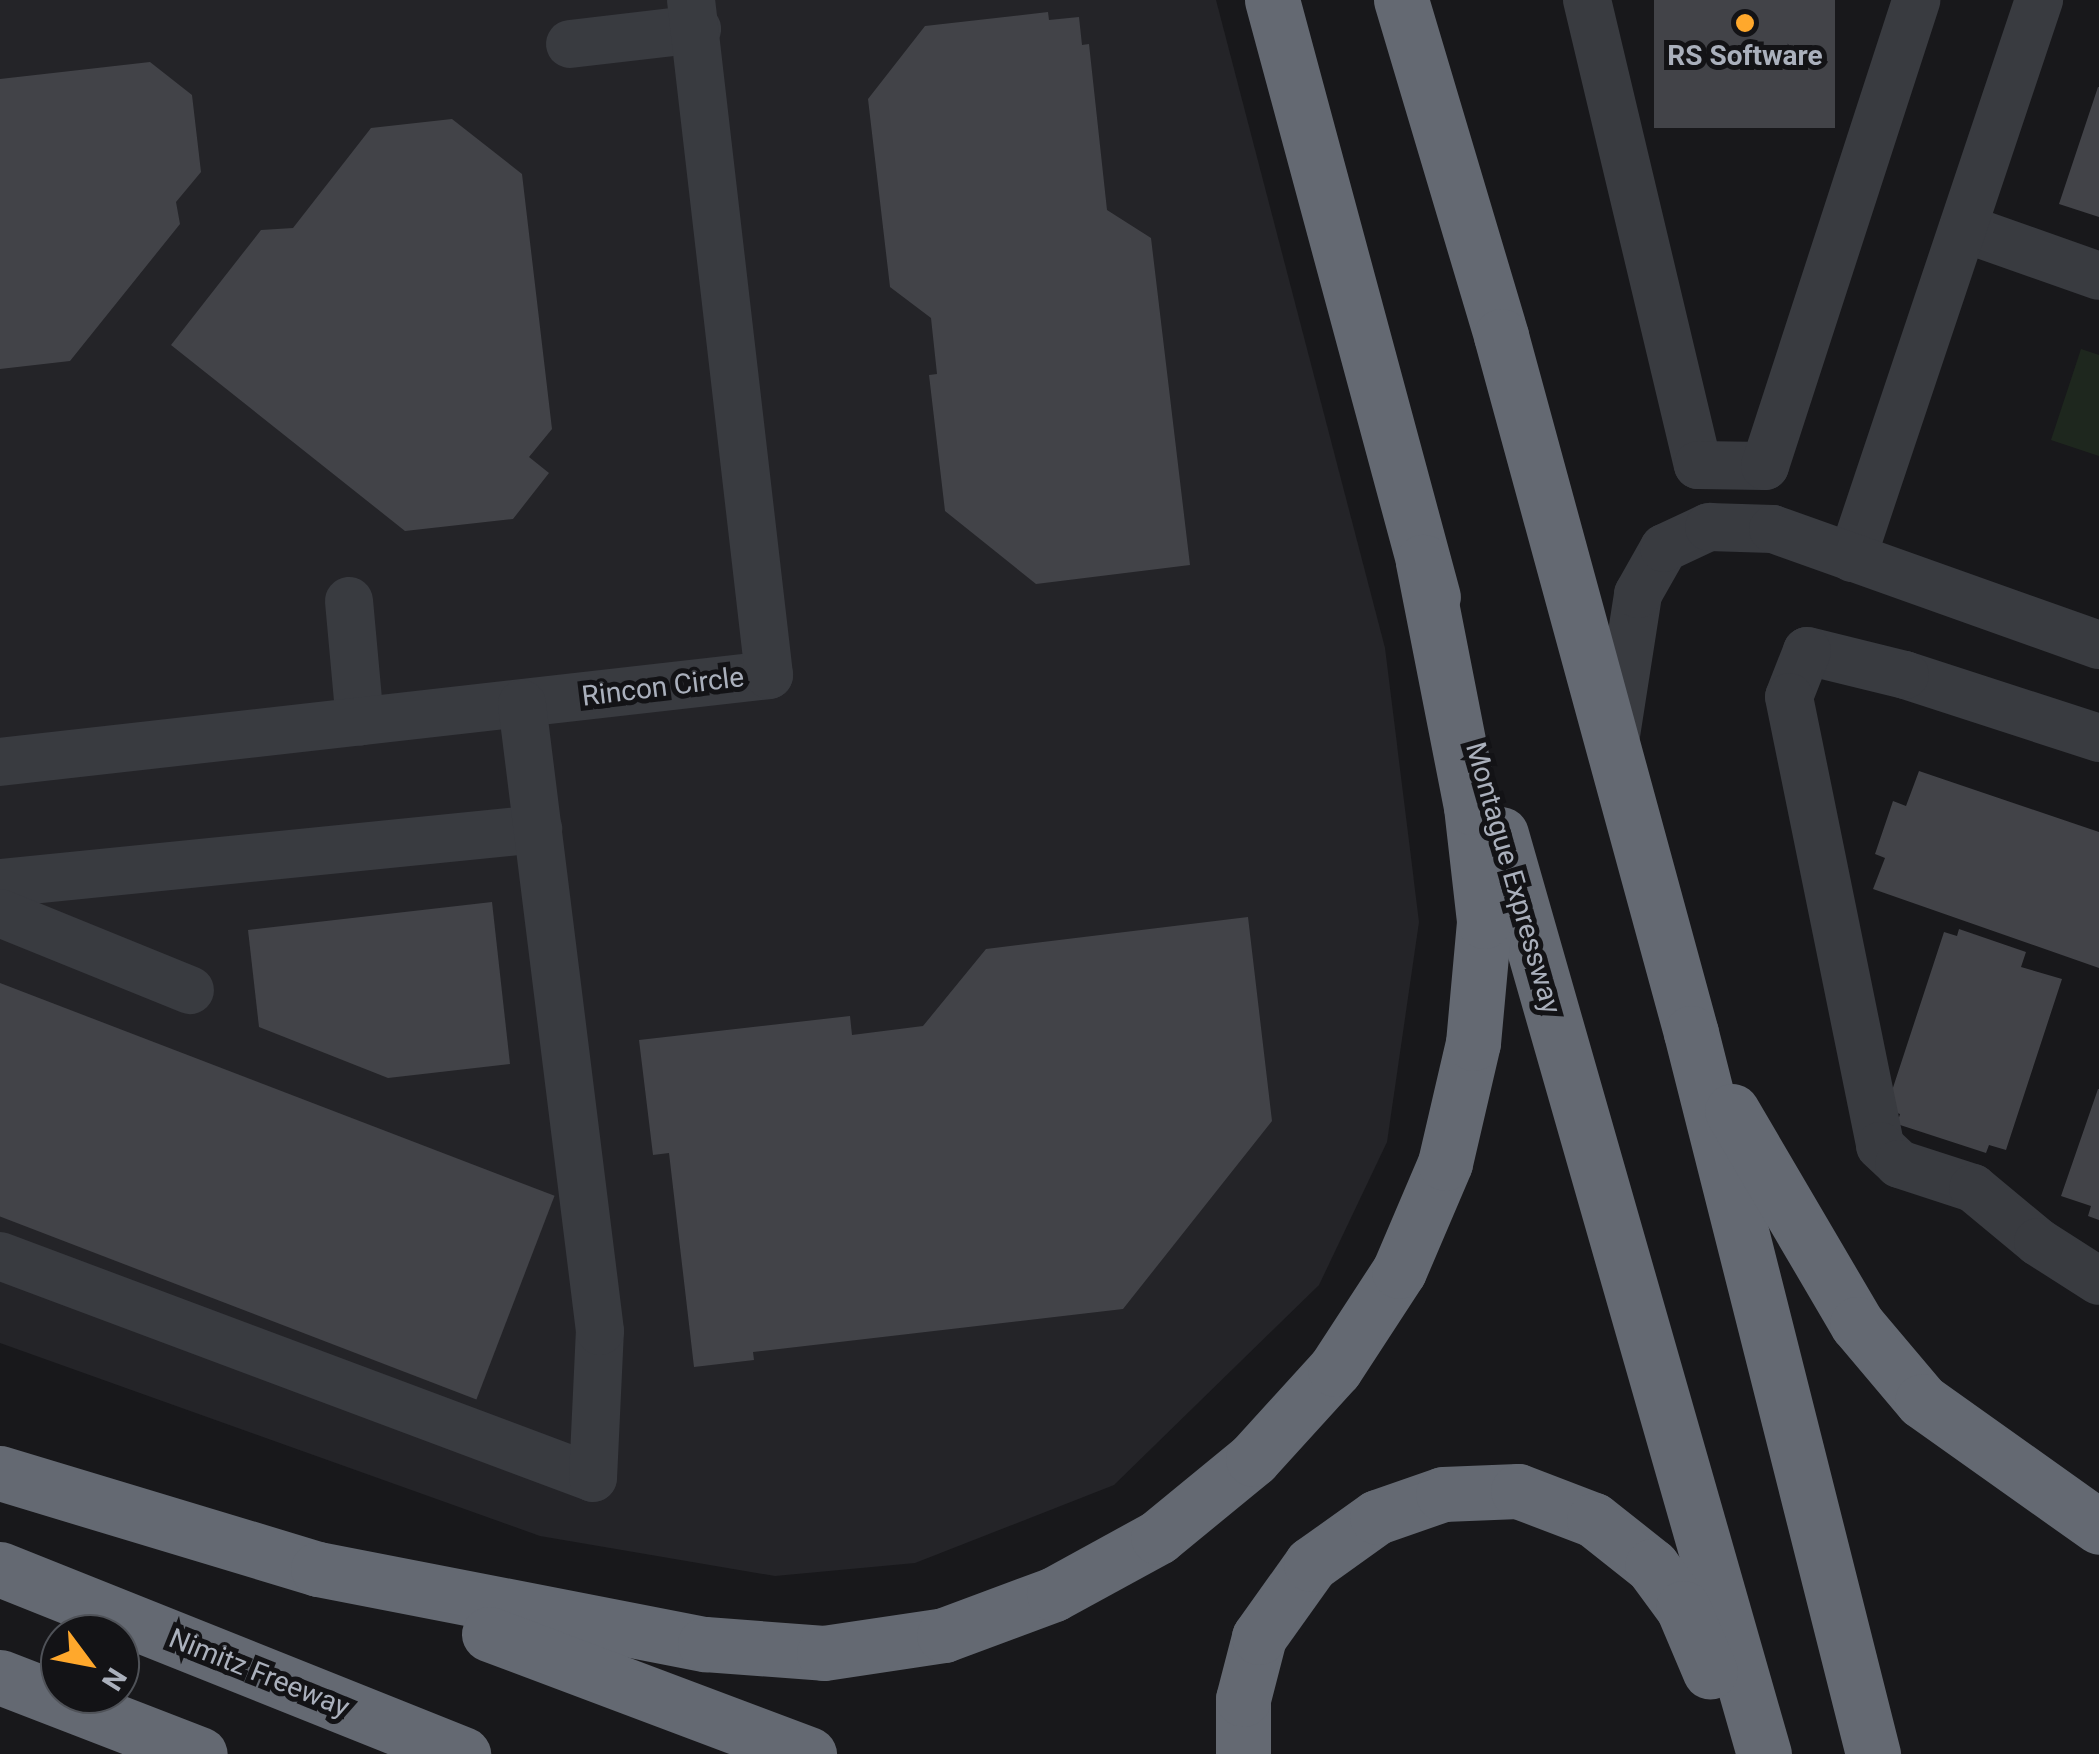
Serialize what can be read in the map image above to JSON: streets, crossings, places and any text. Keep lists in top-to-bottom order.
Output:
{
  "streets": {
    "highway": ["Montague Expressway", "Nimitz Freeway"],
    "street": ["Rincon Circle"]
  },
  "places": ["RS Software"],
  "north": "bottom right"
}
